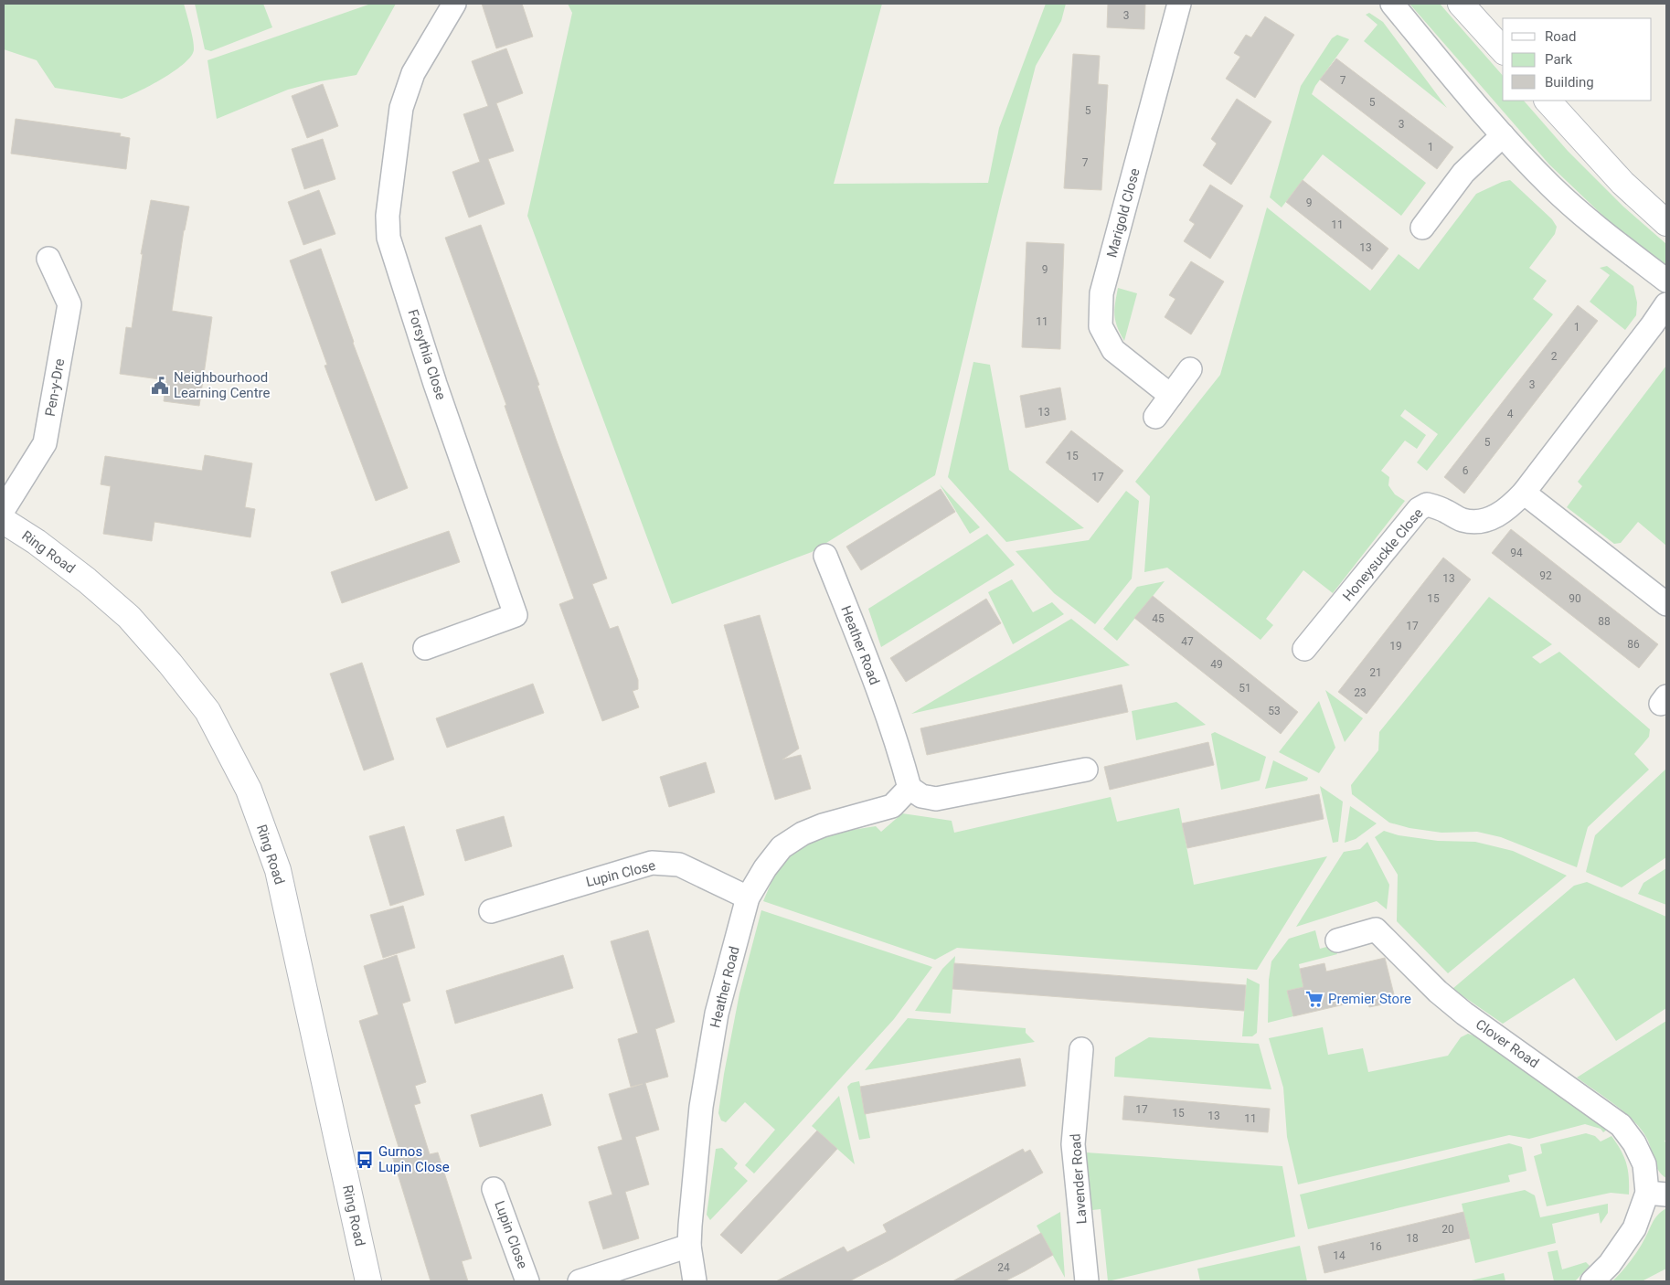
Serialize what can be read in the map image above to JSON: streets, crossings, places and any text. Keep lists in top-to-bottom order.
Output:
{
  "streets": {
    "street": [
      "Marigold Close",
      "Forsythia Close",
      "Pen-y-Dre",
      "Ring Road",
      "Honeysuckle Close",
      "Heather Road",
      "Lupin Close",
      "Clover Road",
      "Lavender Road"
    ]
  },
  "crossings": [
    ["Heather Road", "Lupin Close"]
  ],
  "places": {
    "public building": ["Neighbourhood Learning Centre"],
    "supermarket": ["Premier Store"],
    "bus stop": ["Gurnos Lupin Close"]
  },
  "house_numbers": [
    "3",
    "7",
    "5",
    "5",
    "3",
    "1",
    "7",
    "9",
    "11",
    "13",
    "9",
    "11",
    "1",
    "2",
    "3",
    "13",
    "4",
    "5",
    "15",
    "6",
    "17",
    "94",
    "92",
    "13",
    "15",
    "90",
    "45",
    "88",
    "17",
    "47",
    "86",
    "19",
    "49",
    "21",
    "51",
    "23",
    "53",
    "17",
    "15",
    "13",
    "11",
    "20",
    "18",
    "16",
    "14",
    "24"
  ],
  "legend": ["Road", "Park", "Building"]
}
